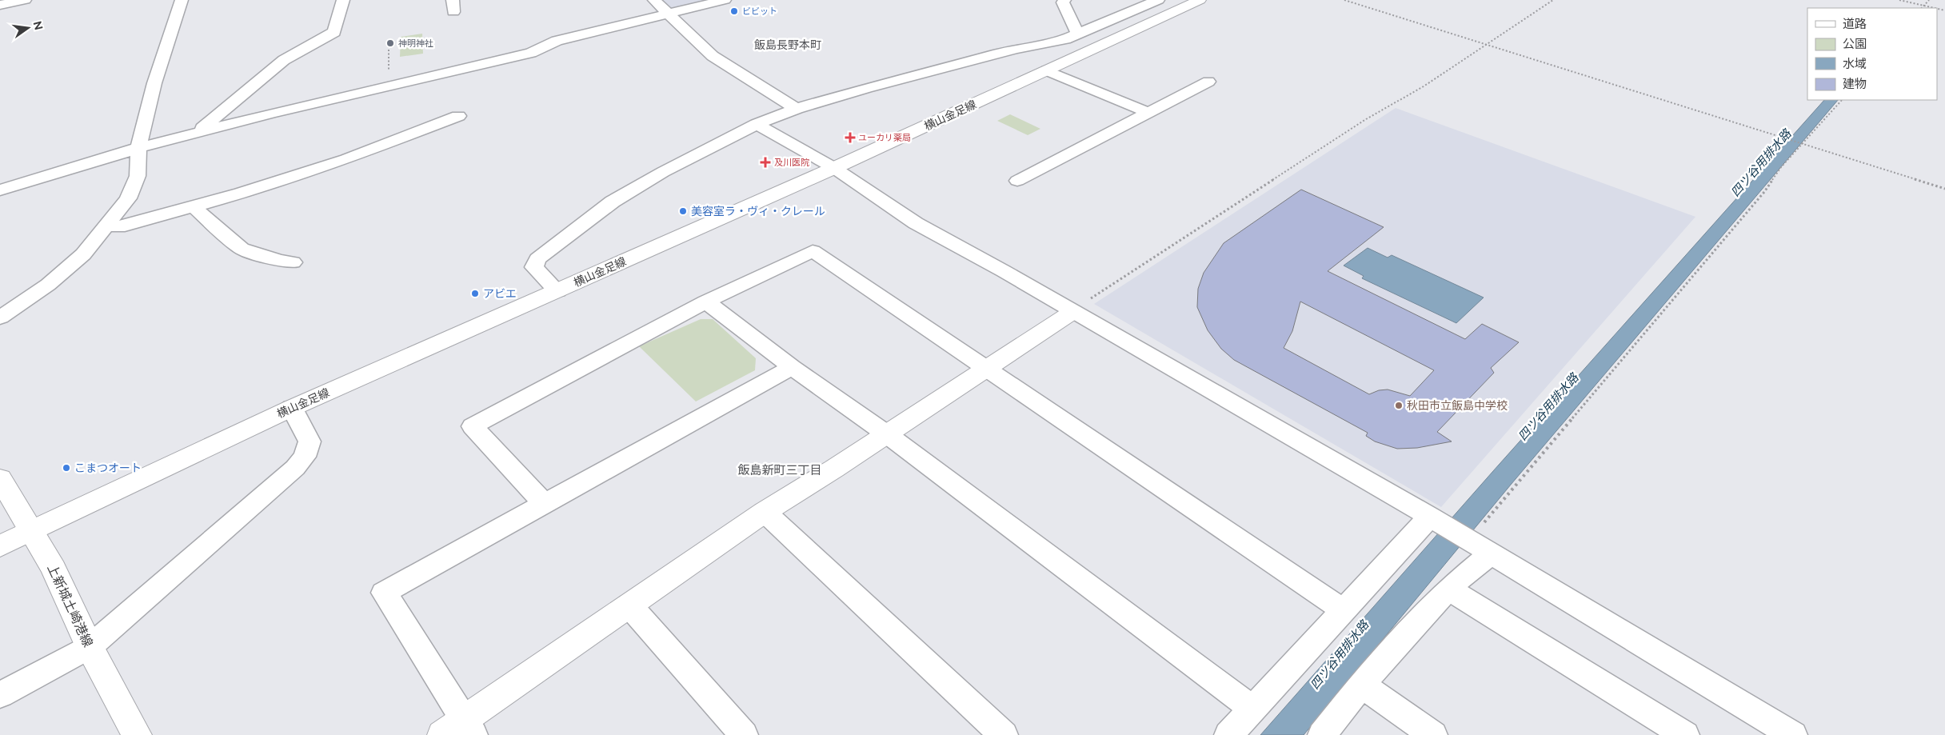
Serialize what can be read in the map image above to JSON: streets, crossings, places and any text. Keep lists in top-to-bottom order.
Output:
{
  "streets": {
    "street": ["横山金足線", "上新城土崎港線"]
  },
  "crossings": [
    ["横山金足線", "上新城土崎港線"]
  ],
  "districts": ["飯島長野本町", "飯島新町三丁目"],
  "water": ["四ツ谷用排水路"],
  "places": {
    "other": [
      "ビビット",
      "神明神社",
      "美容室ラ・ヴィ・クレール",
      "アビエ",
      "秋田市立飯島中学校",
      "こまつオート"
    ],
    "health": ["ユーカリ薬局", "及川医院"]
  },
  "legend": [
    "道路",
    "公園",
    "水域",
    "建物"
  ],
  "north": "right"
}
